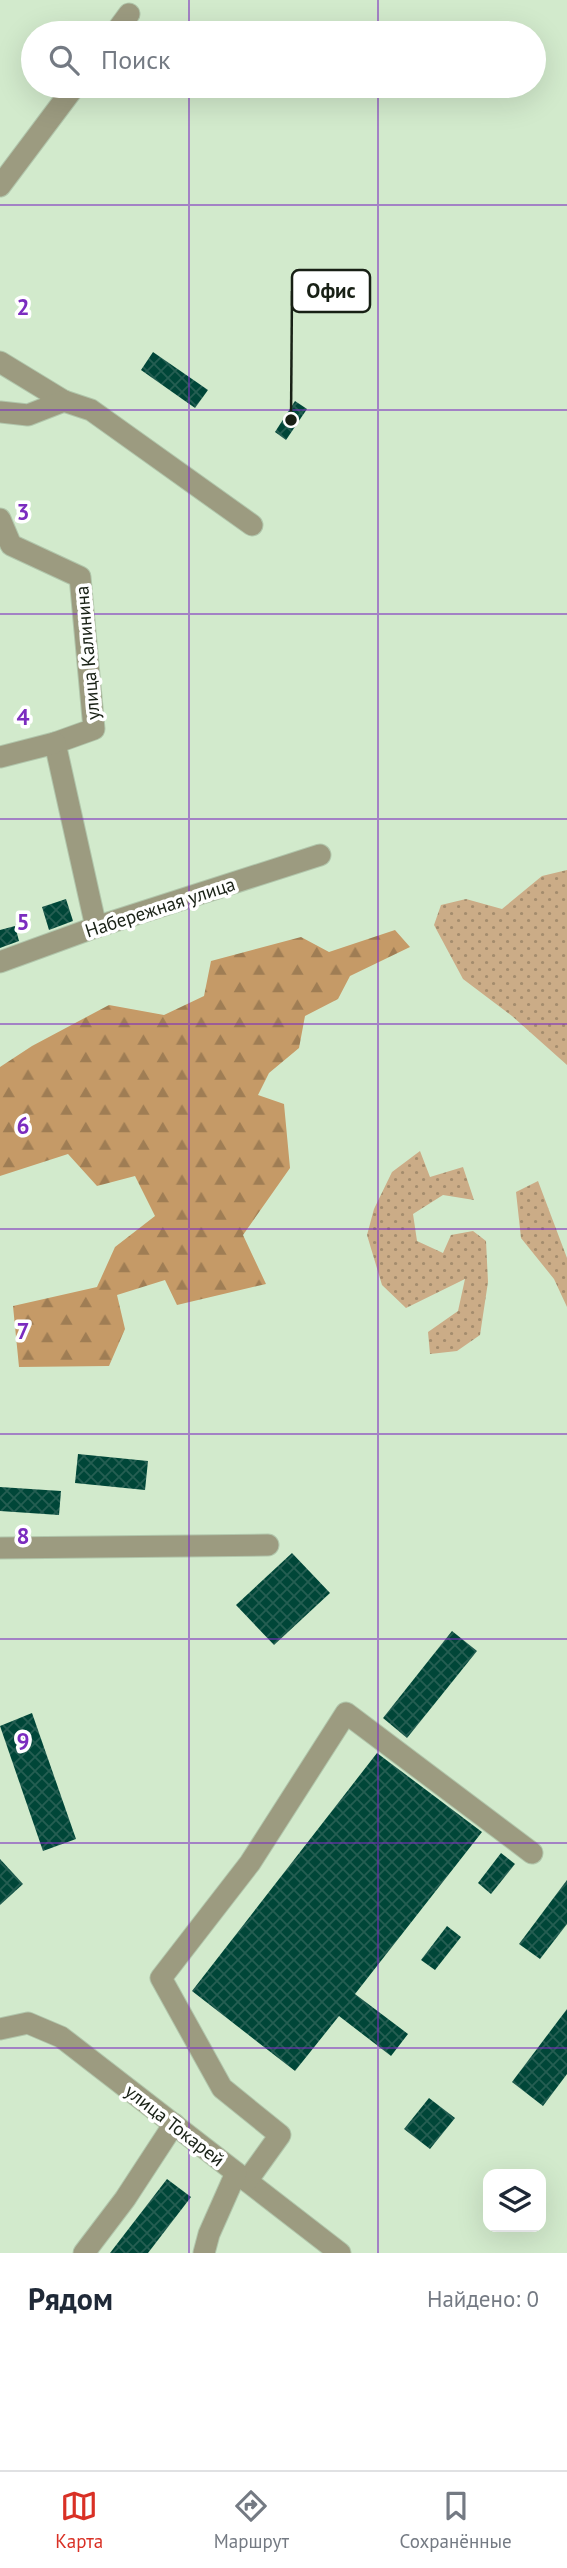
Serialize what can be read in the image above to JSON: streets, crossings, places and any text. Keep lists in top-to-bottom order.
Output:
{
  "streets": {
    "street": ["улица Калинина", "Набережная улица", "улица Токарей"]
  },
  "places": ["Офис"],
  "page": {
    "search": "Поиск",
    "heading": ["Рядом", "Найдено: 0"],
    "nav": ["Карта", "Маршрут", "Сохранённые"]
  },
  "grid": {
    "rows": [
      "2",
      "3",
      "4",
      "5",
      "6",
      "7",
      "8",
      "9"
    ]
  }
}
